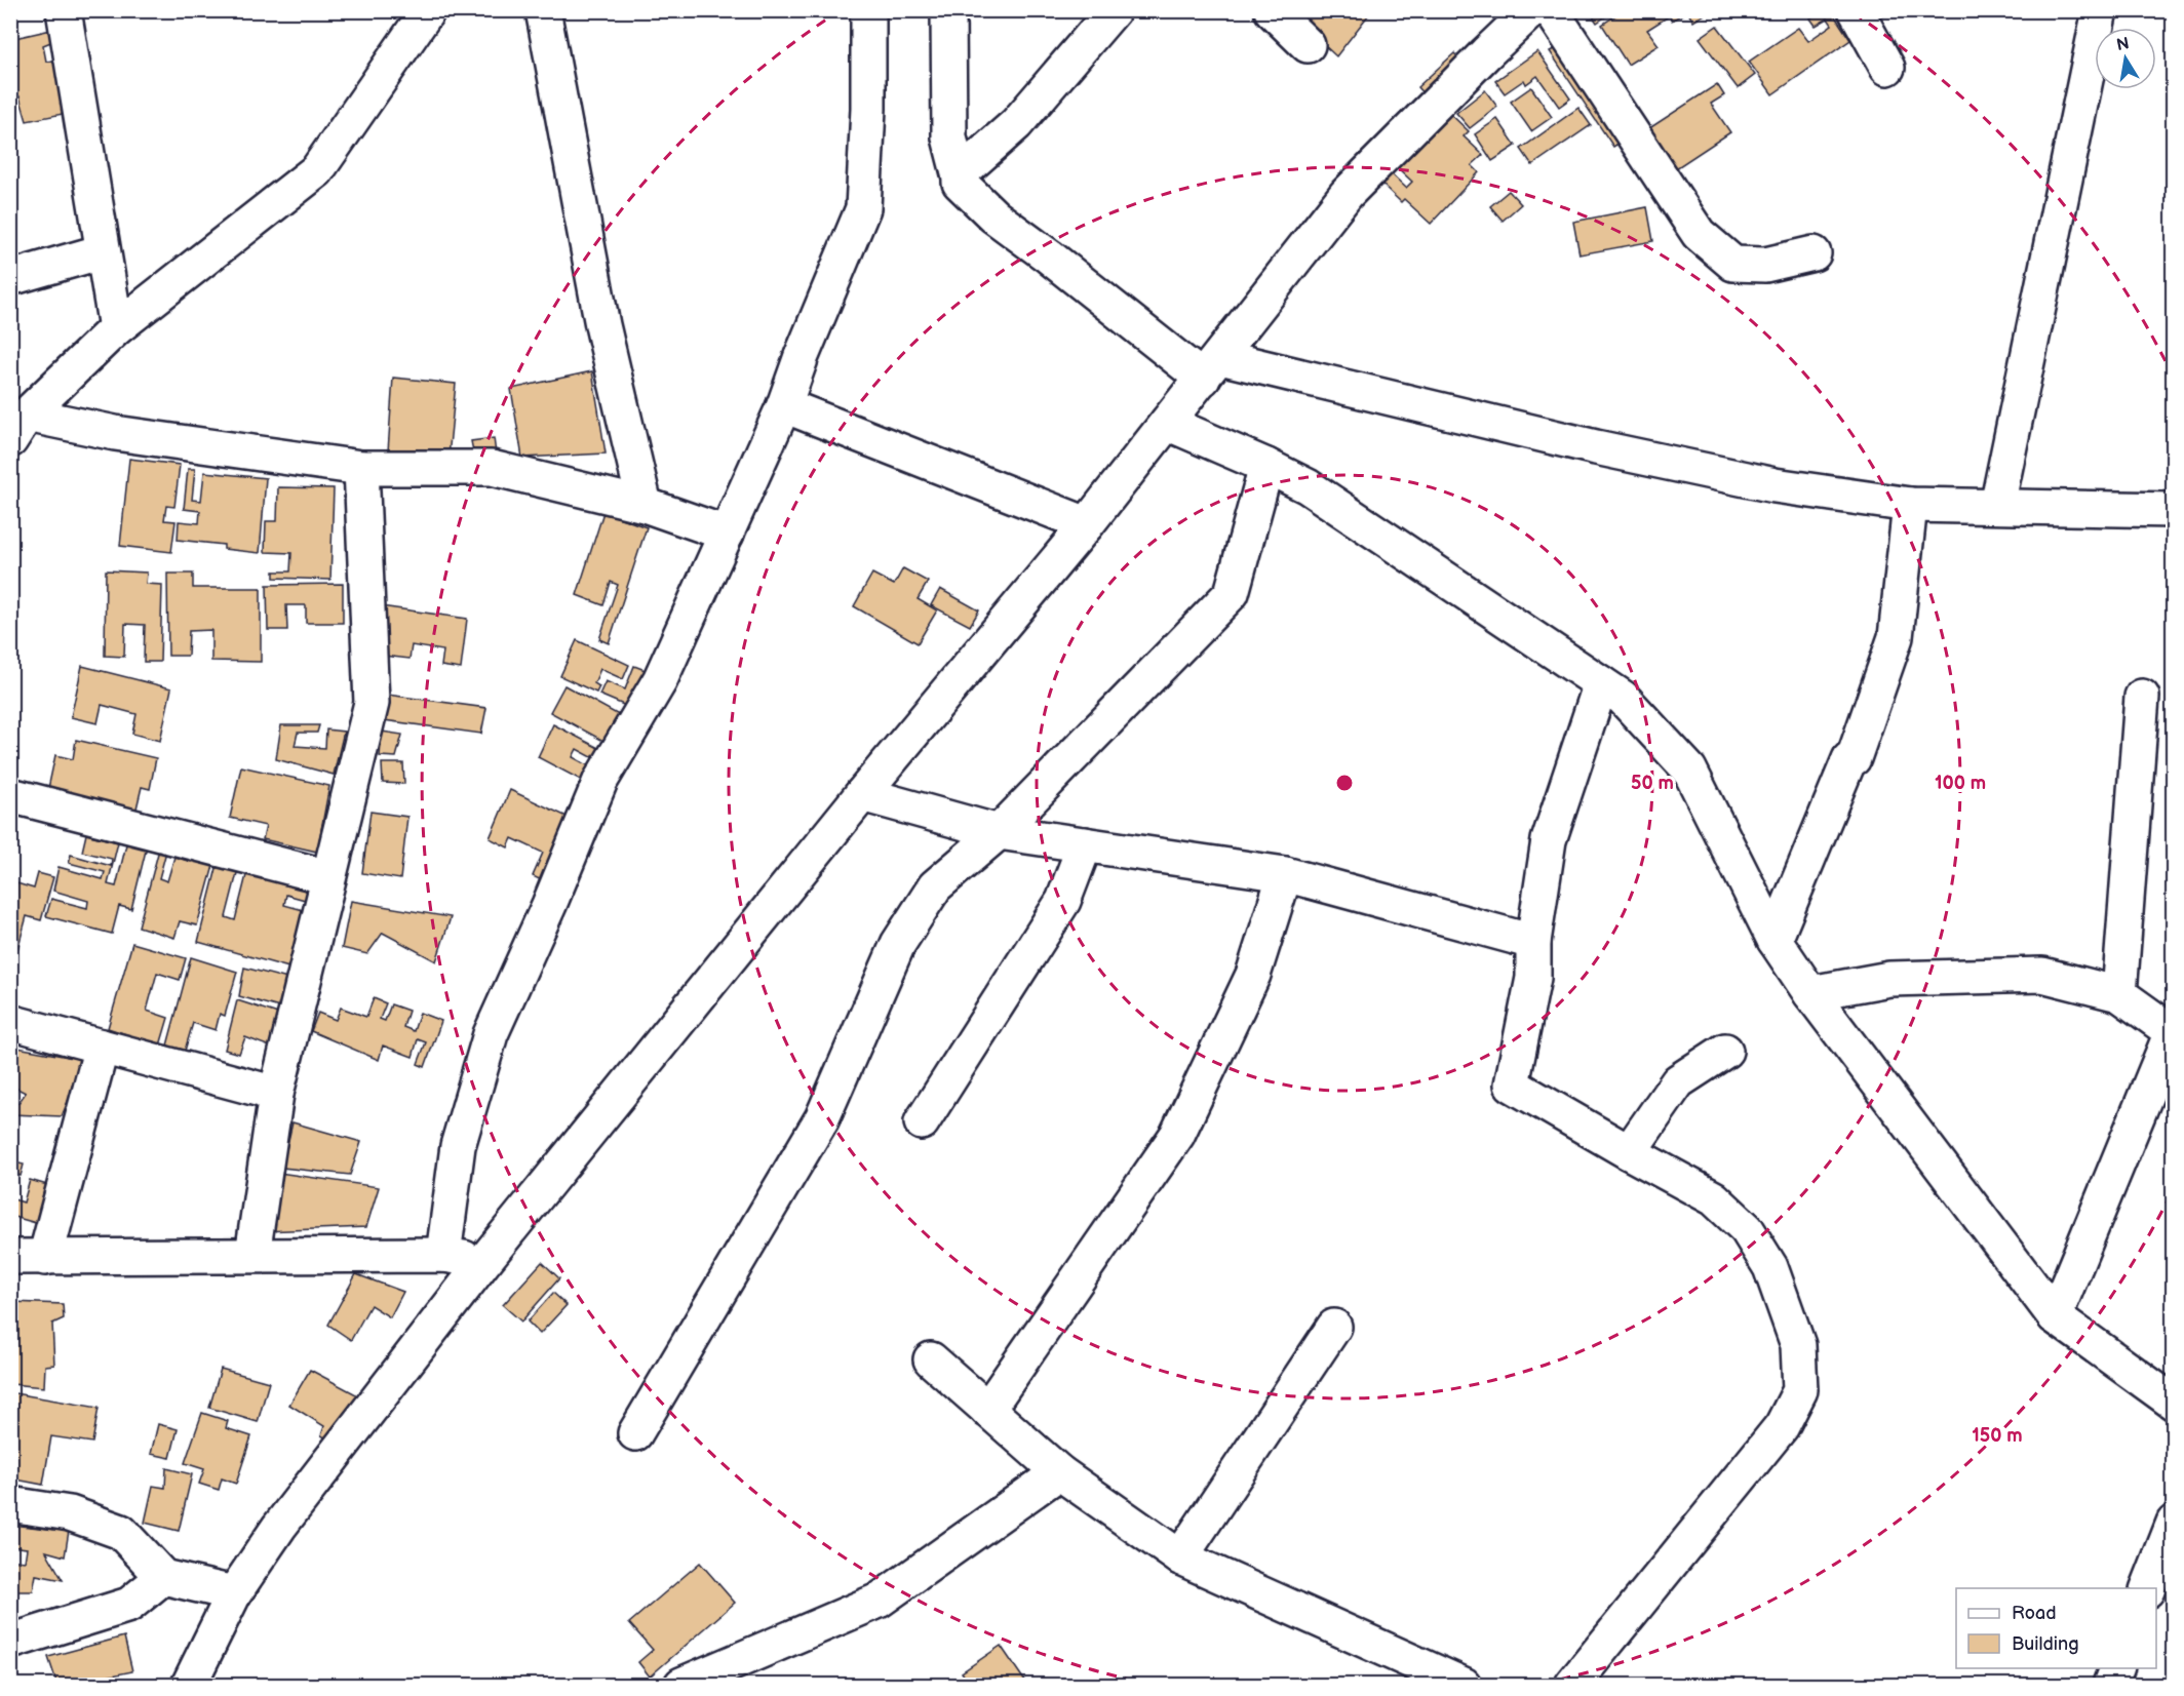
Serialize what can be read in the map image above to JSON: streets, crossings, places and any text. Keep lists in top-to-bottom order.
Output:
{
  "legend": ["Road", "Building"],
  "north": "top",
  "rings": ["50 m", "100 m", "150 m"]
}
